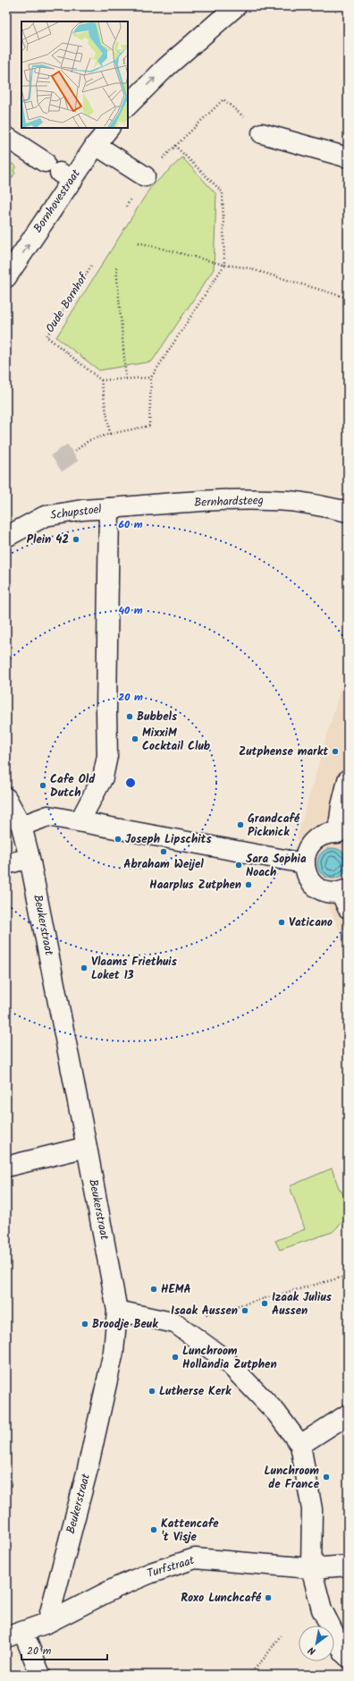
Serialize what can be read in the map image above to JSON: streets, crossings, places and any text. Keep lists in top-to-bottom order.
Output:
{
  "streets": {
    "street": [
      "Bornhovestraat",
      "Bernhardsteeg",
      "Schupstoel",
      "Beukerstraat",
      "Turfstraat"
    ],
    "path": ["Oude Bornhof"]
  },
  "crossings": [
    ["Bernhardsteeg", "Schupstoel"],
    ["Beukerstraat", "Turfstraat"]
  ],
  "one_way": ["Bornhovestraat"],
  "places": [
    "Plein 42",
    "Bubbels",
    "MixxiM Cocktail Club",
    "Zutphense markt",
    "Cafe Old Dutch",
    "Grandcafé Picknick",
    "Joseph Lipschits",
    "Abraham Weijel",
    "Sara Sophia Noach",
    "Haarplus Zutphen",
    "Vaticano",
    "Vlaams Friethuis Loket 13",
    "HEMA",
    "Izaak Julius Aussen",
    "Isaak Aussen",
    "Broodje Beuk",
    "Lunchroom Hollandia Zutphen",
    "Lutherse Kerk",
    "Lunchroom de France",
    "Kattencafe 't Visje",
    "Roxo Lunchcafé"
  ],
  "scale_bar": "20 m",
  "north": "bottom left",
  "rings": ["60 m", "40 m", "20 m"]
}
